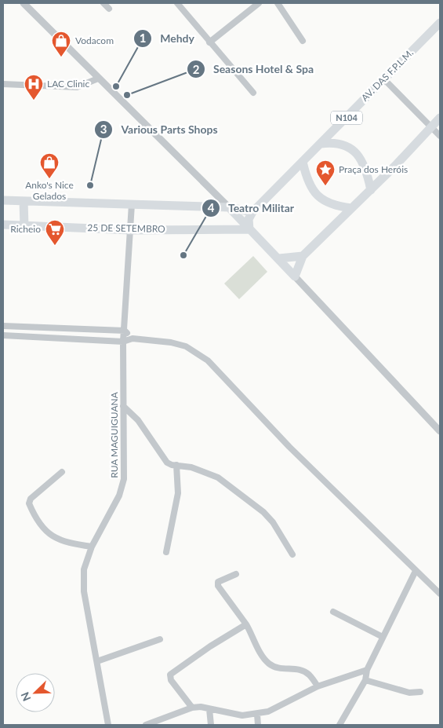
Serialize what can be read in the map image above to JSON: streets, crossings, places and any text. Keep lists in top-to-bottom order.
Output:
{
  "streets": {
    "main road": ["AV. DAS F.P.L.M.", "N104", "25 DE SETEMBRO"],
    "street": ["RUA MAGUIGUANA"]
  },
  "crossings": [
    ["25 DE SETEMBRO", "RUA MAGUIGUANA"]
  ],
  "places": {
    "shop": ["Vodacom", "Anko's Nice Gelados"],
    "other": [
      "Mehdy",
      "Seasons Hotel & Spa",
      "Various Parts Shops",
      "Teatro Militar"
    ],
    "hospital": ["LAC Clinic"],
    "place": ["Praça dos Heróis"],
    "supermarket": ["Richeio"]
  },
  "north": "bottom left"
}
